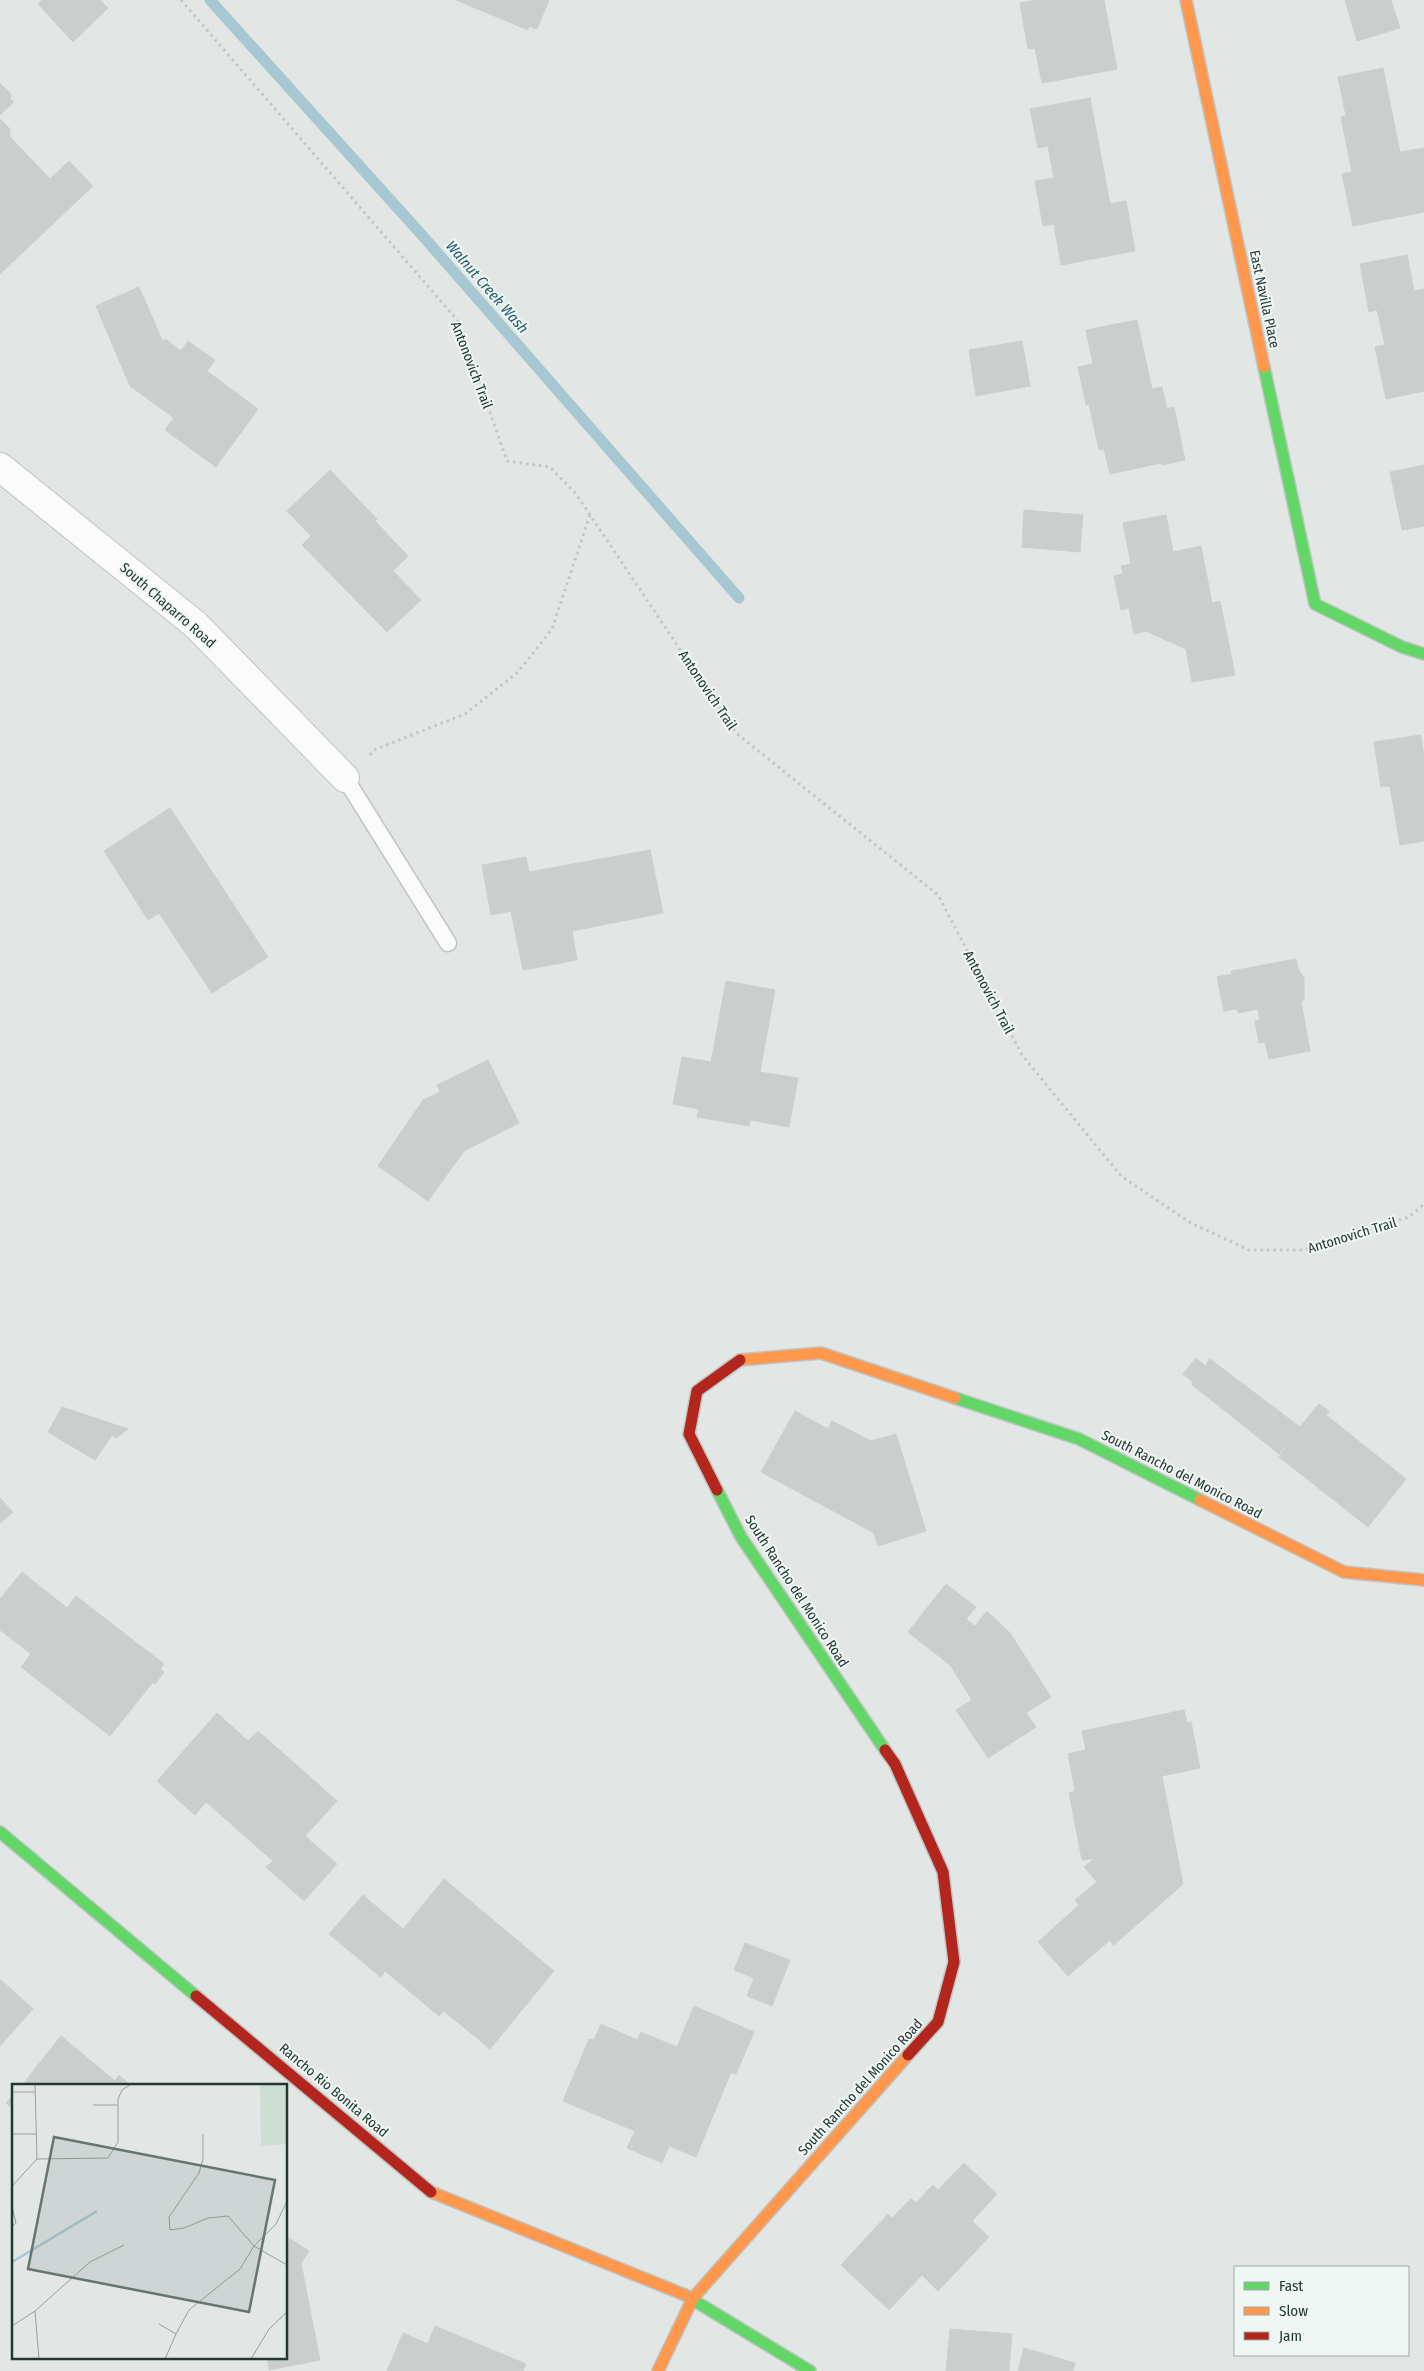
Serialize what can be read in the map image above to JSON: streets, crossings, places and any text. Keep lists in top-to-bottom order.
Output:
{
  "streets": {
    "street": [
      "East Navilla Place",
      "South Chaparro Road",
      "South Rancho del Monico Road",
      "Rancho Rio Bonita Road"
    ],
    "path": ["Antonovich Trail"]
  },
  "crossings": [
    ["South Rancho del Monico Road", "Rancho Rio Bonita Road"]
  ],
  "water": ["Walnut Creek Wash"],
  "legend": ["Fast", "Slow", "Jam"]
}
